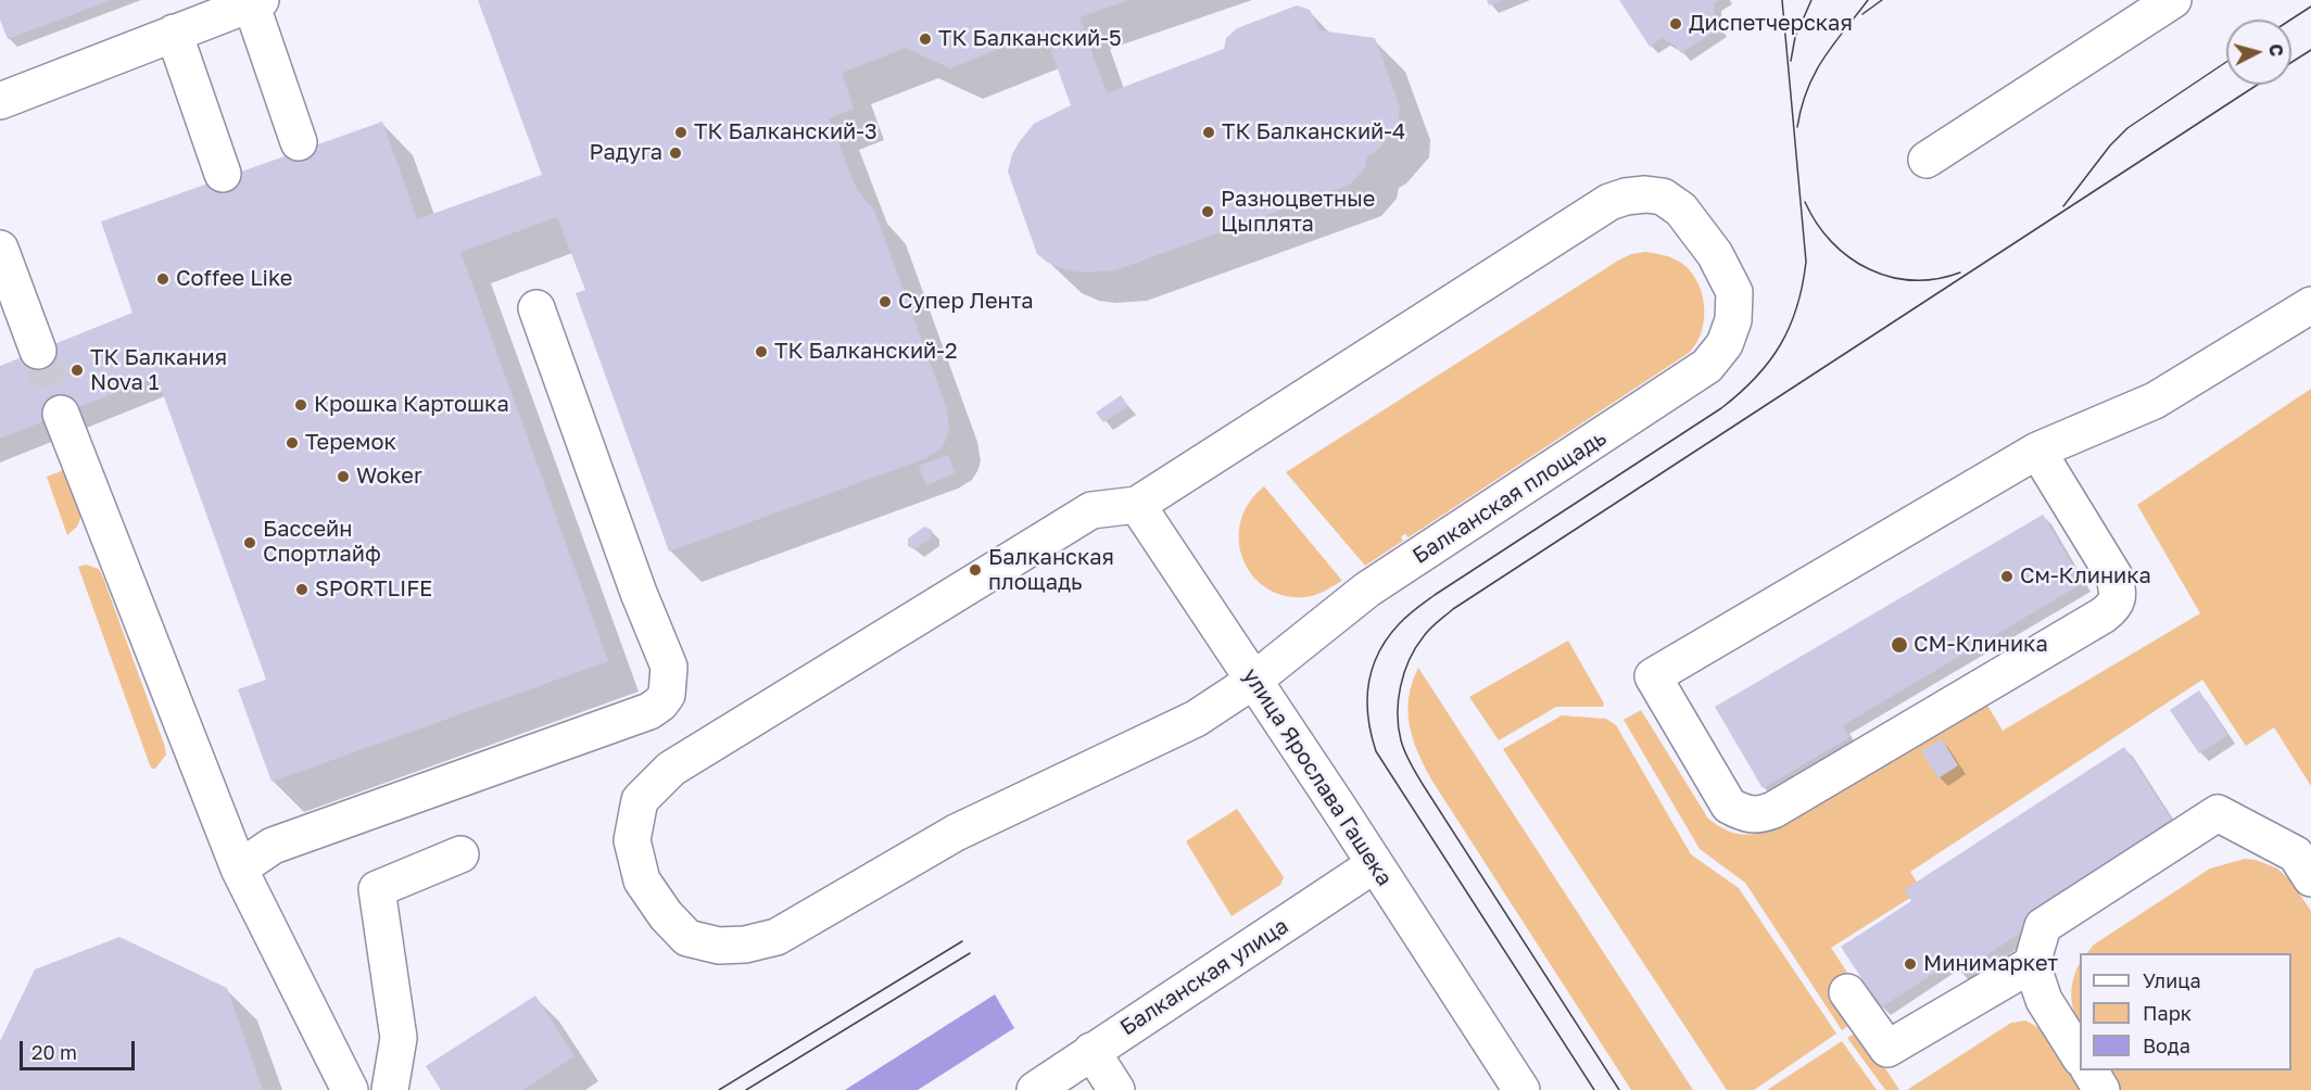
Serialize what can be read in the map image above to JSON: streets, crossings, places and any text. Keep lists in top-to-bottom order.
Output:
{
  "streets": {
    "street": ["Балканская площадь", "улица Ярослава Гашека", "Балканская улица"]
  },
  "crossings": [
    ["Балканская площадь", "улица Ярослава Гашека"],
    ["улица Ярослава Гашека", "Балканская улица"]
  ],
  "places": [
    "Диспетчерская",
    "ТК Балканский-5",
    "ТК Балканский-3",
    "ТК Балканский-4",
    "Радуга",
    "Разноцветные Цыплята",
    "Coffee Like",
    "Супер Лента",
    "ТК Балканский-2",
    "ТК Балкания Nova 1",
    "Крошка Картошка",
    "Теремок",
    "Woker",
    "Бассейн Спортлайф",
    "Балканская площадь",
    "См-Клиника",
    "SPORTLIFE",
    "СМ-Клиника",
    "Минимаркет"
  ],
  "legend": ["Улица", "Парк", "Вода"],
  "scale_bar": "20 m",
  "north": "right"
}
